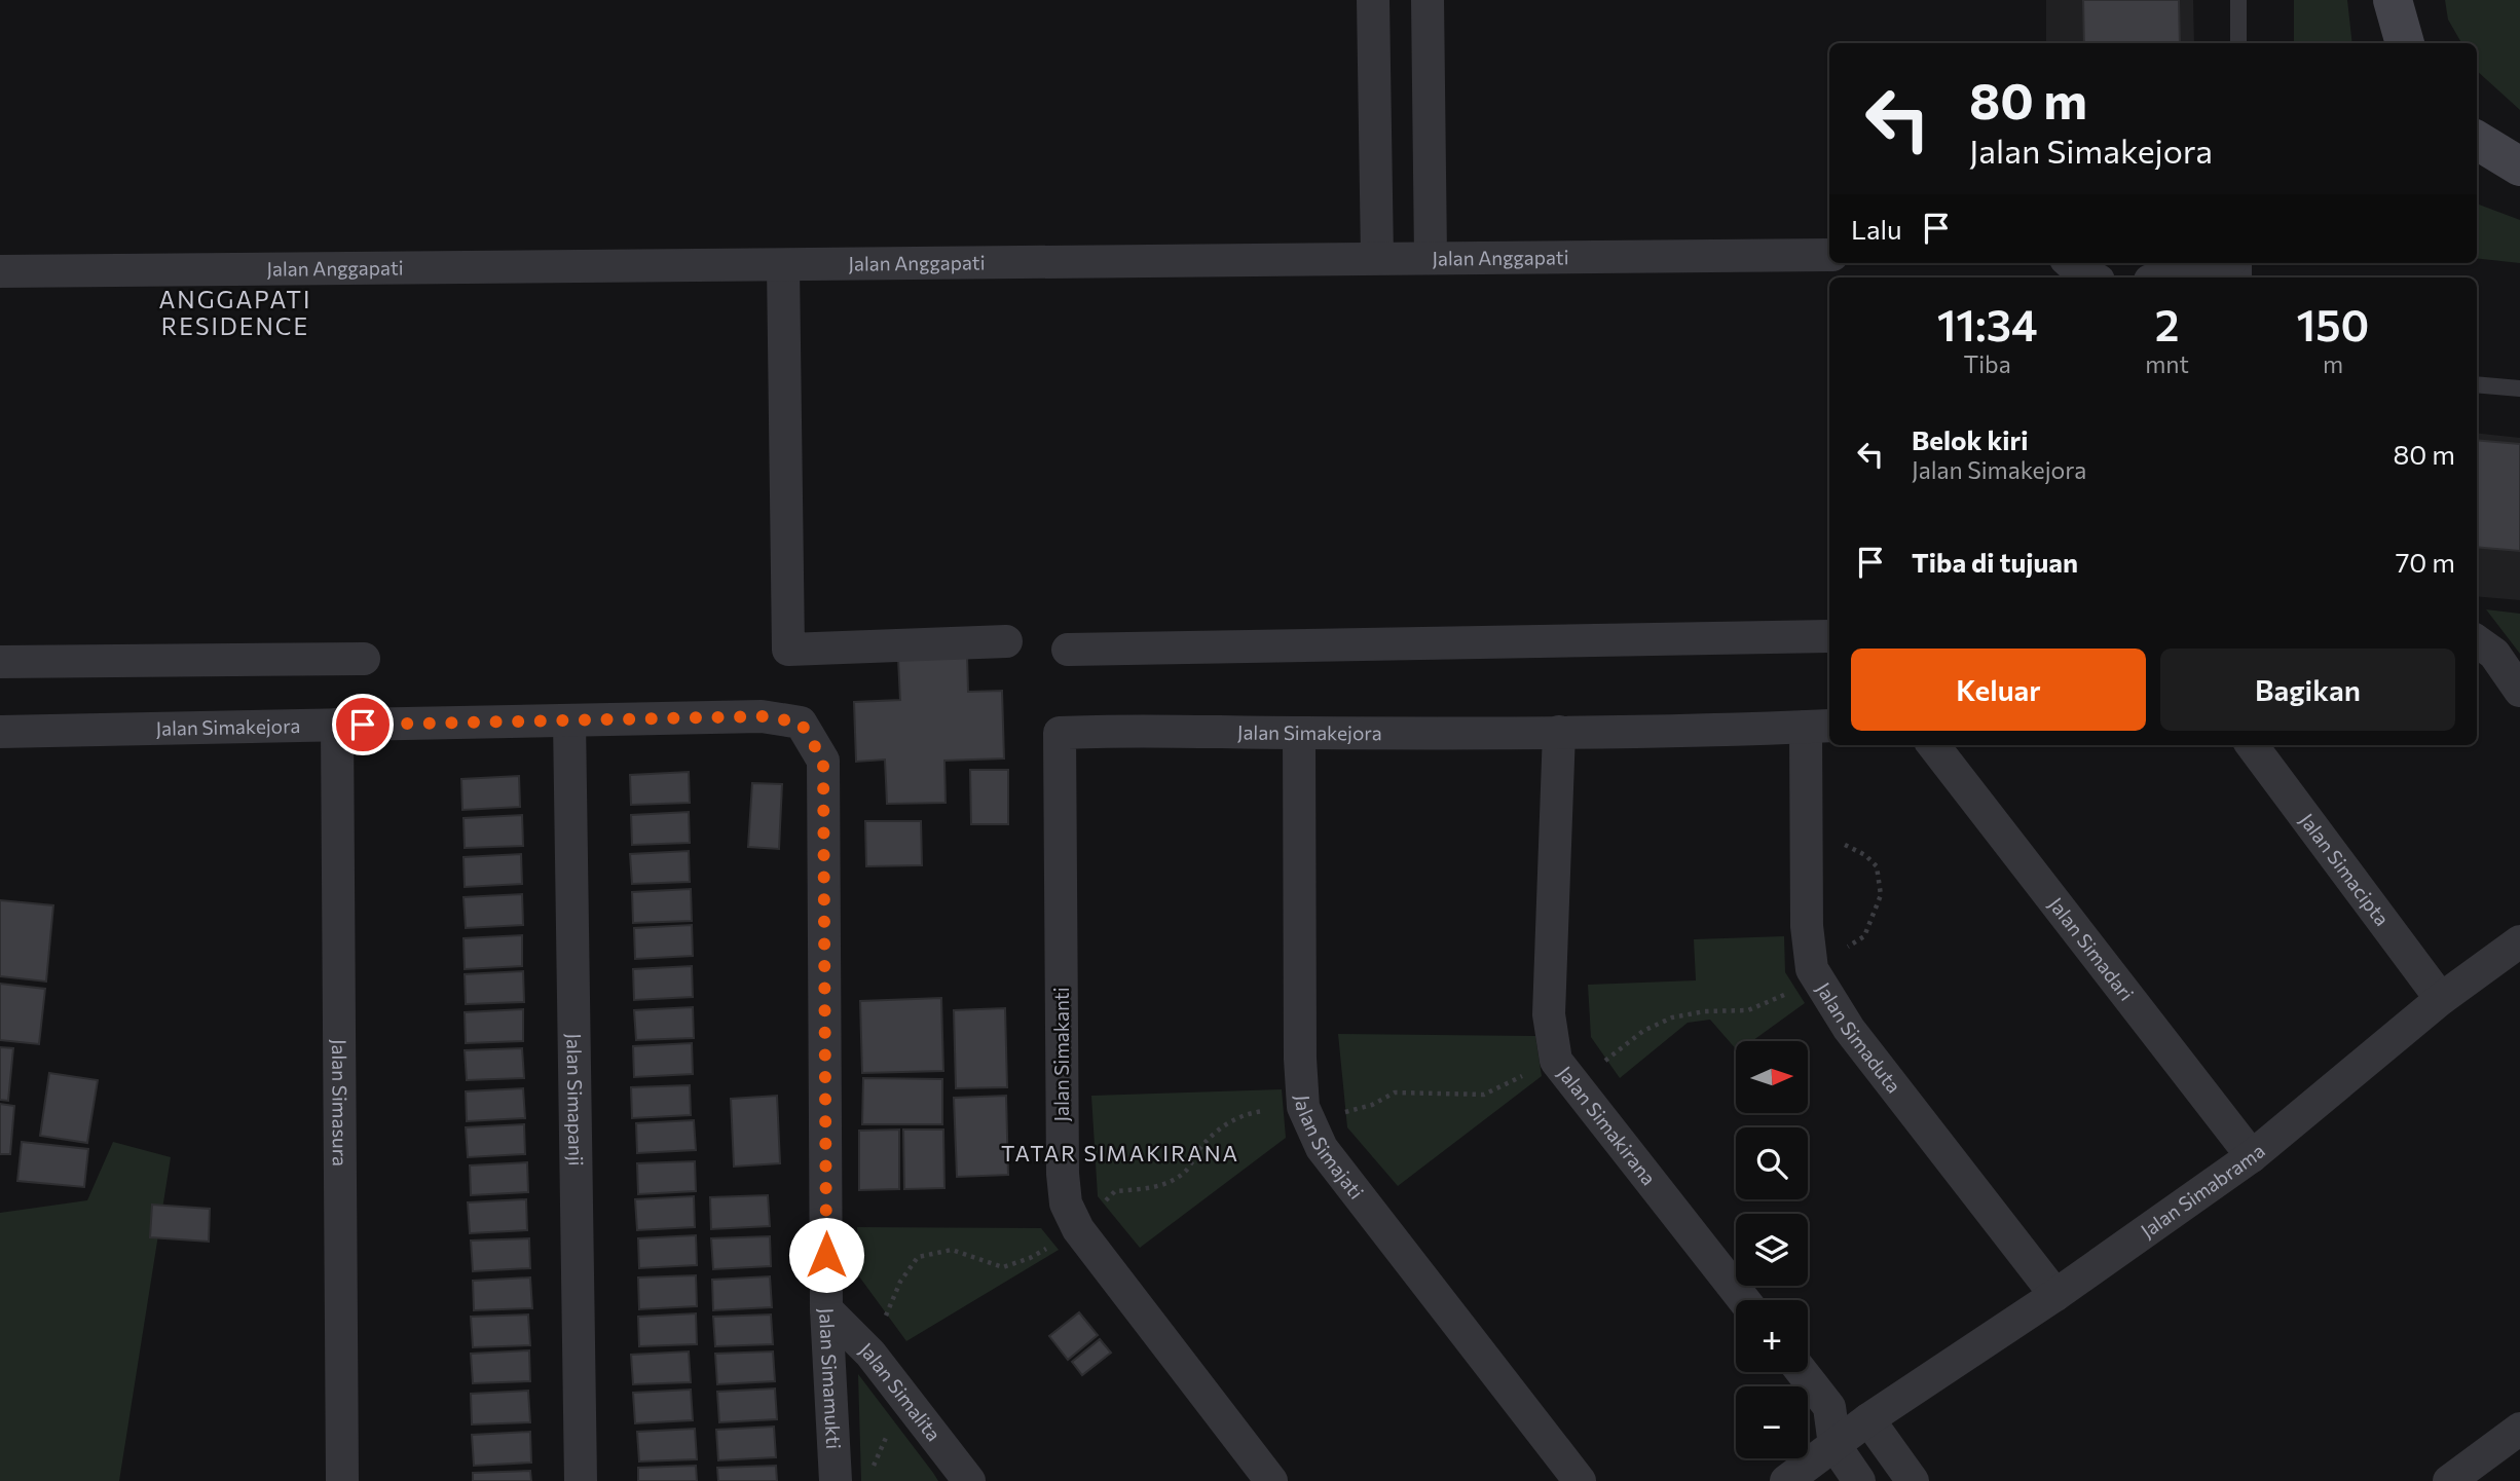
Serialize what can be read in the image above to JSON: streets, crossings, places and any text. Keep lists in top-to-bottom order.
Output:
{
  "streets": {
    "street": [
      "Jalan Anggapati",
      "Jalan Simakejora",
      "Jalan Simacipta",
      "Jalan Simadari",
      "Jalan Simaduta",
      "Jalan Simakanti",
      "Jalan Simapanji",
      "Jalan Simasura",
      "Jalan Simakirana",
      "Jalan Simajati",
      "Jalan Simabrama",
      "Jalan Simamukti",
      "Jalan Simalita"
    ]
  },
  "crossings": [
    ["Jalan Simakejora", "Jalan Simaduta"],
    ["Jalan Simakejora", "Jalan Simakanti"],
    ["Jalan Simakejora", "Jalan Simapanji"],
    ["Jalan Simakejora", "Jalan Simasura"],
    ["Jalan Simakejora", "Jalan Simakirana"],
    ["Jalan Simakejora", "Jalan Simajati"],
    ["Jalan Simakejora", "Jalan Simamukti"],
    ["Jalan Simacipta", "Jalan Simabrama"],
    ["Jalan Simadari", "Jalan Simabrama"],
    ["Jalan Simaduta", "Jalan Simabrama"],
    ["Jalan Simamukti", "Jalan Simalita"]
  ],
  "districts": ["ANGGAPATI RESIDENCE", "TATAR SIMAKIRANA"],
  "north": "right",
  "page": {
    "turn": ["80 m", "Jalan Simakejora"],
    "then": "Lalu",
    "eta": [
      "11:34",
      "Tiba",
      "2",
      "mnt",
      "150",
      "m"
    ],
    "list": [
      {
        "name": "Belok kiri",
        "note": "Jalan Simakejora",
        "value": "80 m"
      },
      {
        "name": "Tiba di tujuan",
        "value": "70 m"
      }
    ],
    "buttons": ["Keluar", "Bagikan"],
    "map_buttons": ["+", "−"]
  }
}
